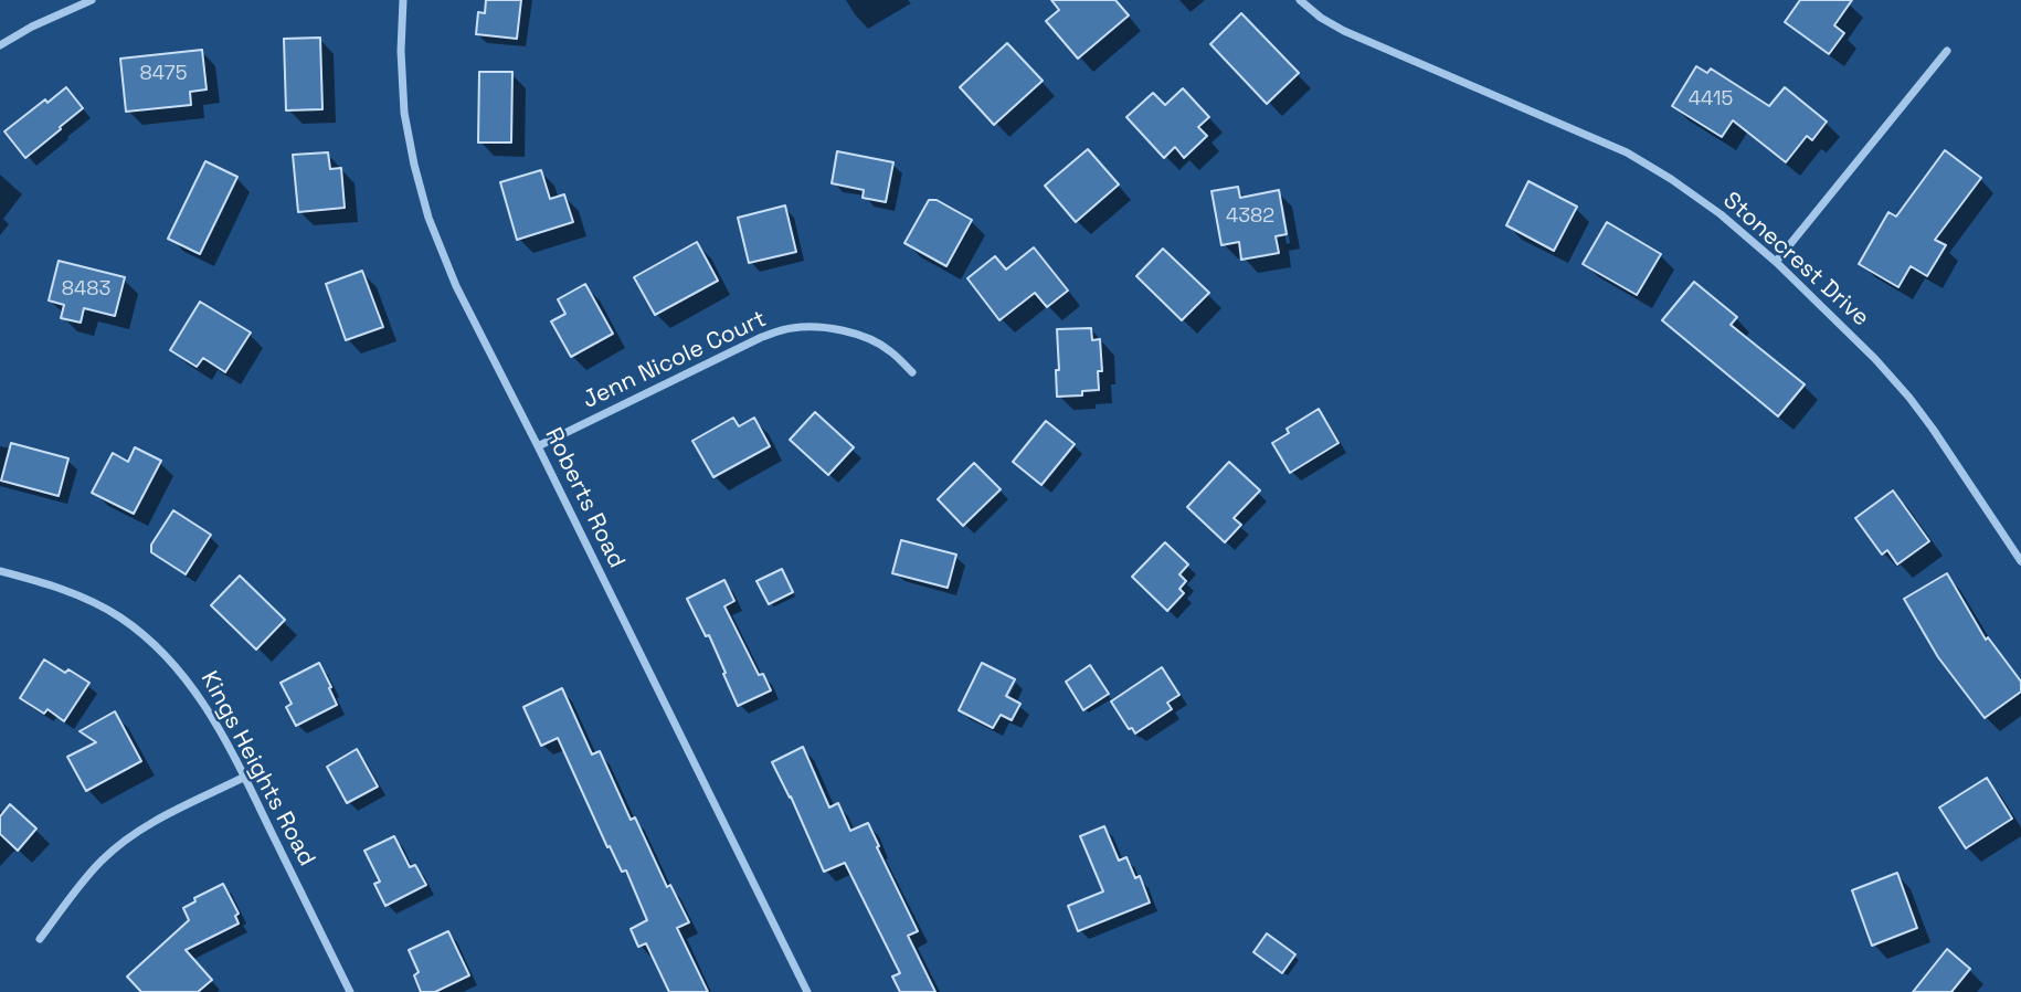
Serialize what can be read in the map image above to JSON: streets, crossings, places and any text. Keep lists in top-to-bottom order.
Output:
{
  "streets": {
    "street": [
      "Stonecrest Drive",
      "Jenn Nicole Court",
      "Roberts Road",
      "Kings Heights Road"
    ]
  },
  "crossings": [
    ["Jenn Nicole Court", "Roberts Road"]
  ],
  "house_numbers": [
    "8475",
    "4415",
    "4382",
    "8483"
  ]
}
